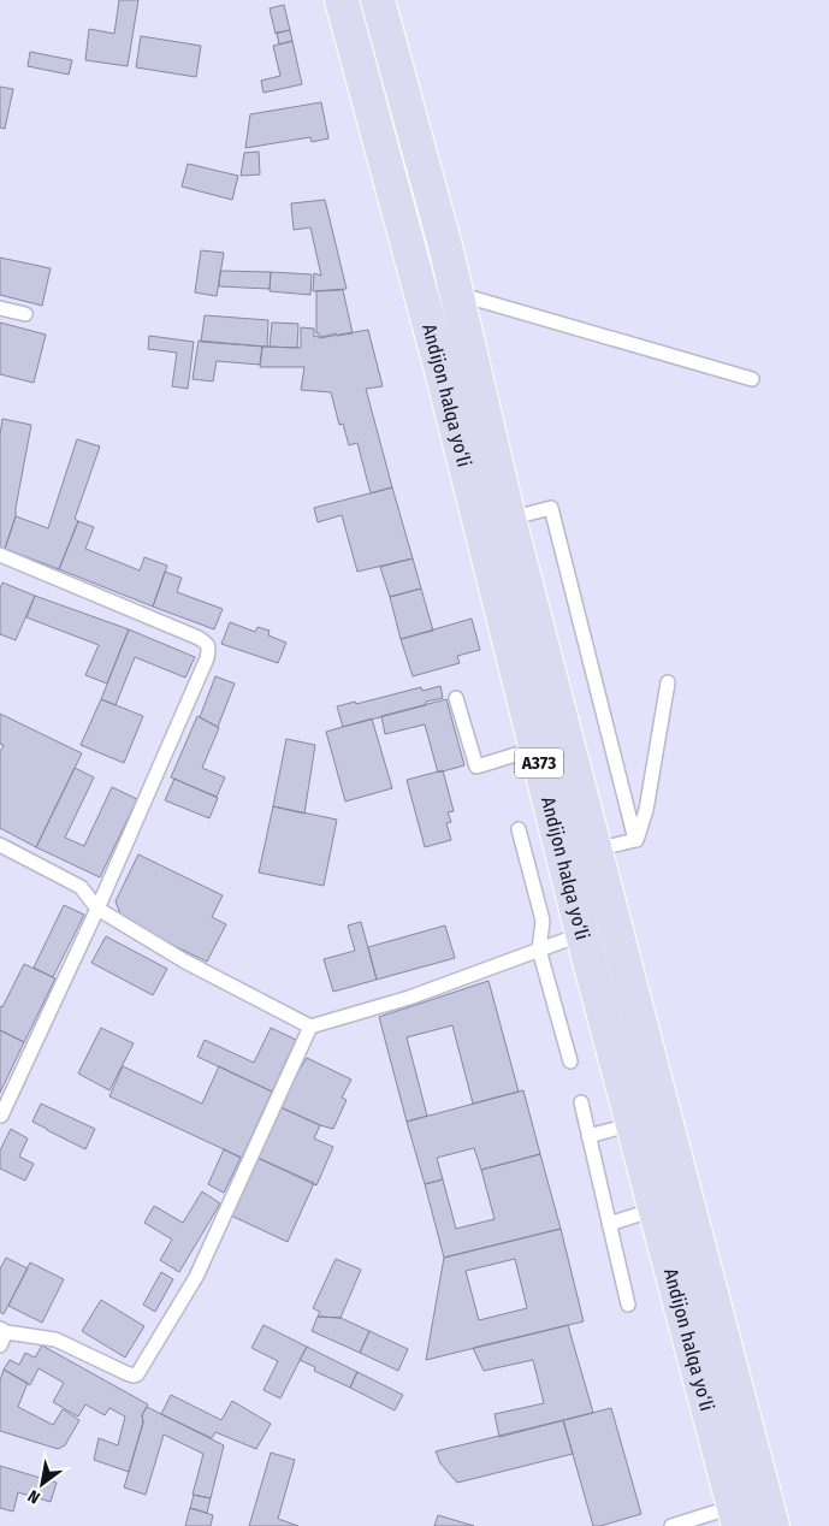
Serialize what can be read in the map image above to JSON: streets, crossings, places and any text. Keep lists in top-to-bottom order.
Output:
{
  "streets": {
    "highway": ["Andijon halqa yo‘li", "A373"]
  },
  "north": "bottom left"
}
